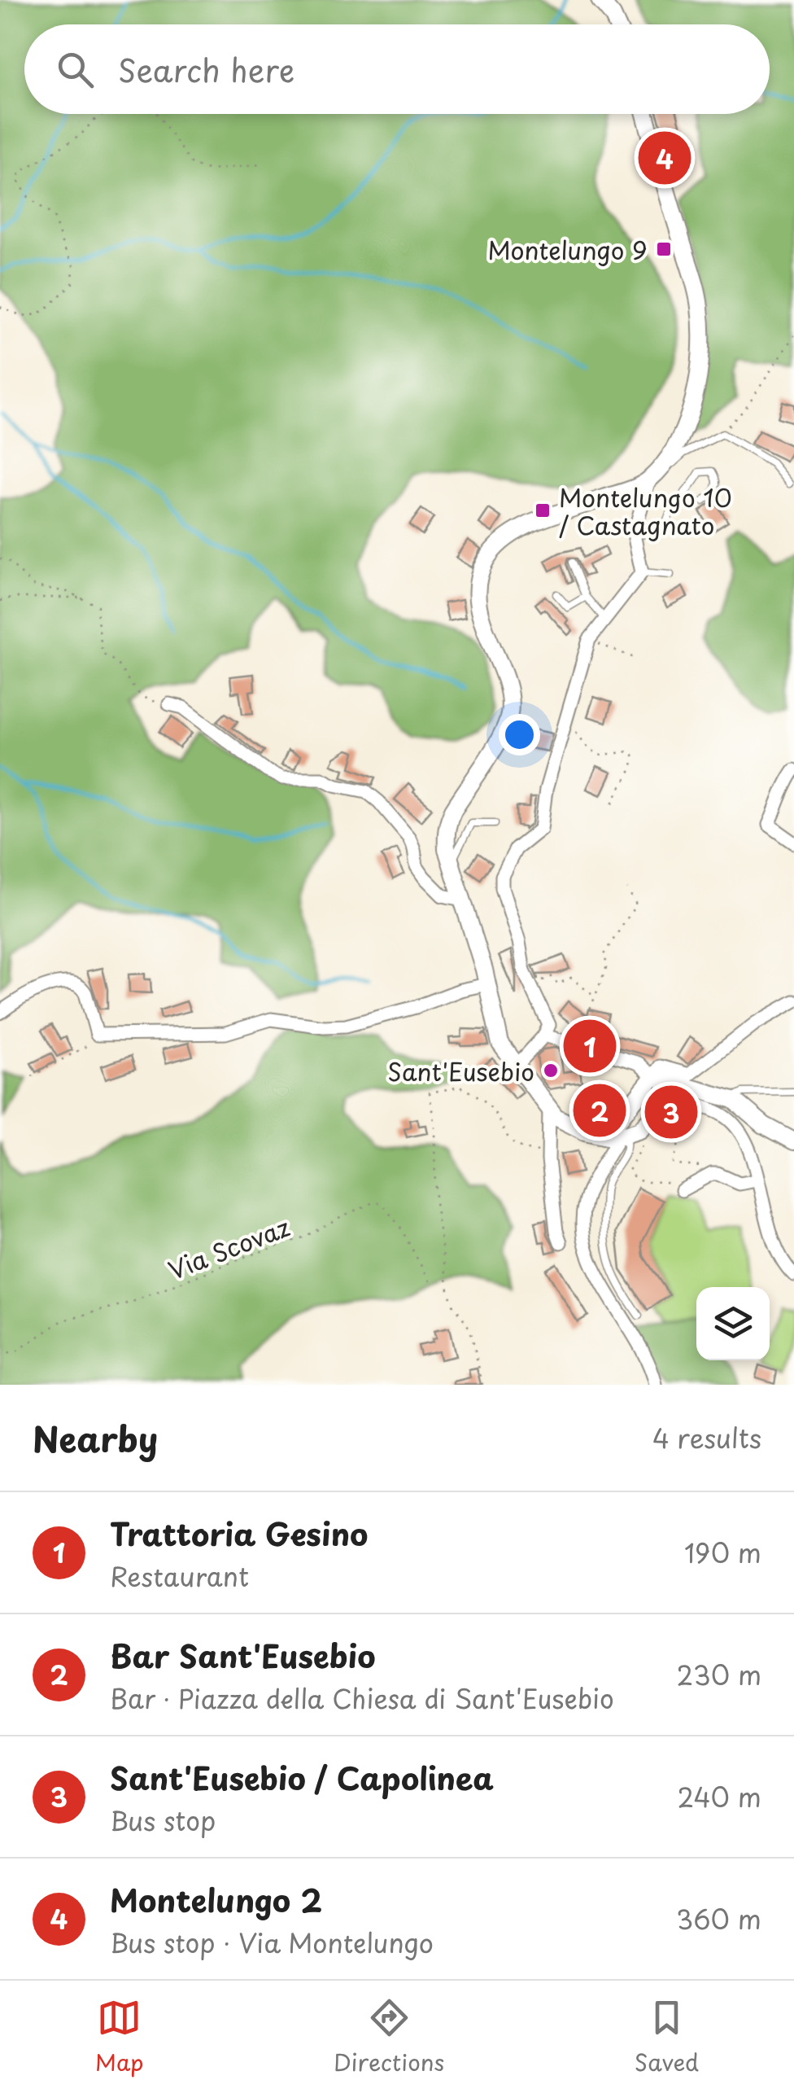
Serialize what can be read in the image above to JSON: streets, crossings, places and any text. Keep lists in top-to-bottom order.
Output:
{
  "streets": {
    "path": ["Via Scovaz"]
  },
  "places": {
    "transit": ["Montelungo 9", "Montelungo 10 / Castagnato"],
    "other": ["Sant'Eusebio"]
  },
  "page": {
    "search": "Search here",
    "pins": [
      "4",
      "1",
      "2",
      "3"
    ],
    "heading": ["Nearby", "4 results"],
    "list": [
      {
        "mark": "1",
        "name": "Trattoria Gesino",
        "note": "Restaurant",
        "value": "190 m"
      },
      {
        "mark": "2",
        "name": "Bar Sant'Eusebio",
        "note": "Bar · Piazza della Chiesa di Sant'Eusebio",
        "value": "230 m"
      },
      {
        "mark": "3",
        "name": "Sant'Eusebio / Capolinea",
        "note": "Bus stop",
        "value": "240 m"
      },
      {
        "mark": "4",
        "name": "Montelungo 2",
        "note": "Bus stop · Via Montelungo",
        "value": "360 m"
      }
    ],
    "nav": ["Map", "Directions", "Saved"]
  }
}
